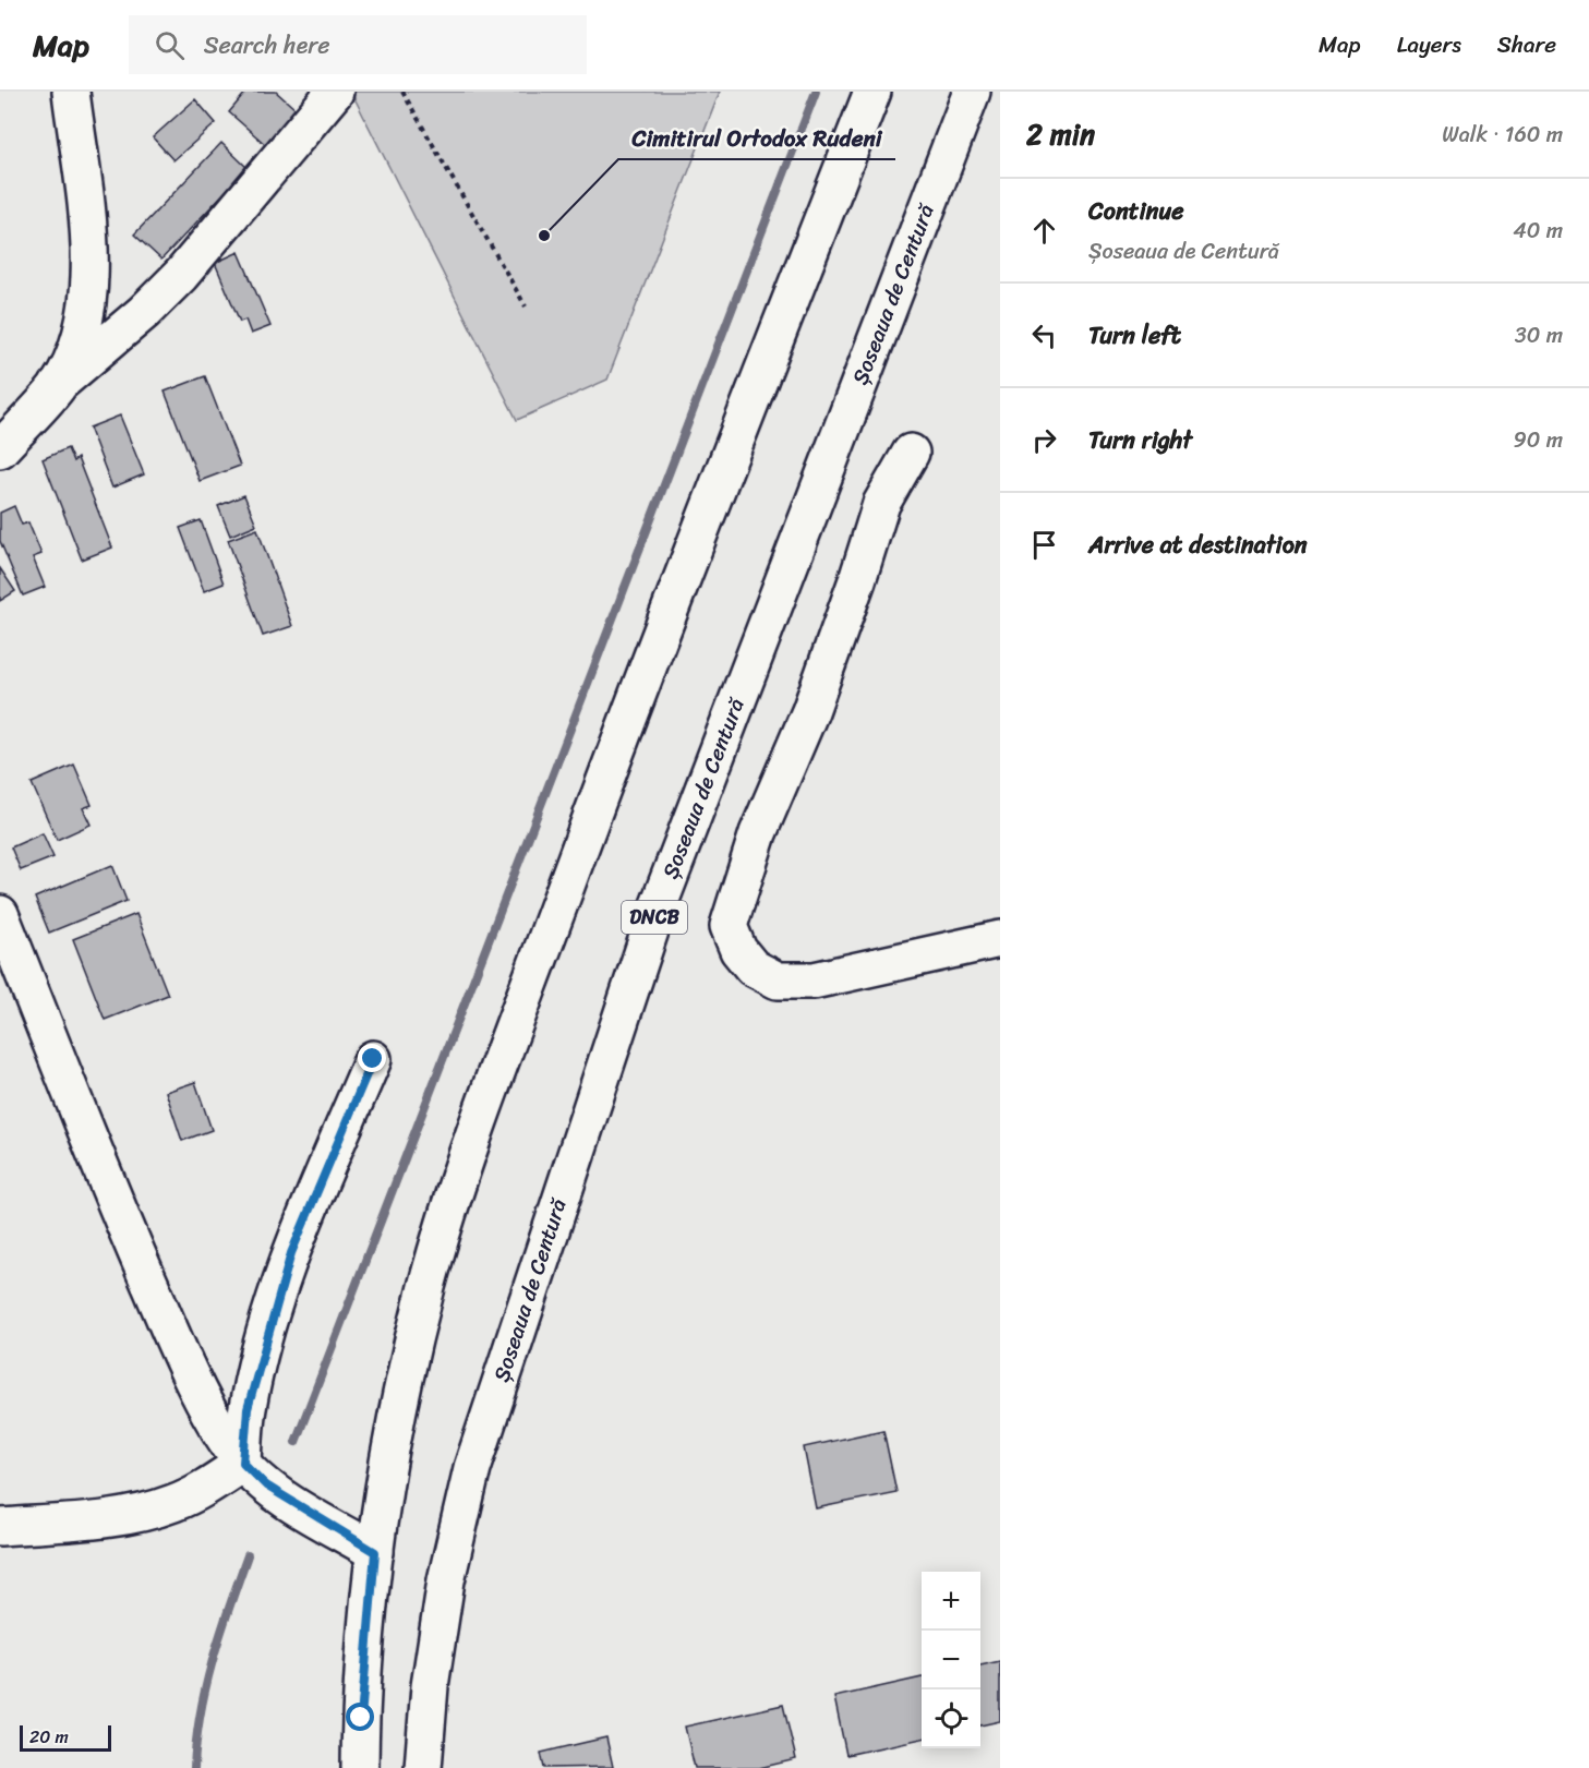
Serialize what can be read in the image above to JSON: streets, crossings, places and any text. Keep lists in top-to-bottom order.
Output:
{
  "streets": {
    "main road": ["Șoseaua de Centură", "DNCB"]
  },
  "places": ["Cimitirul Ortodox Rudeni"],
  "scale_bar": "20 m",
  "page": {
    "header": "Map",
    "search": "Search here",
    "nav": ["Map", "Layers", "Share"],
    "heading": ["2 min", "Walk · 160 m"],
    "list": [
      ["Continue", "Șoseaua de Centură", "40 m"],
      ["Turn left", "30 m"],
      ["Turn right", "90 m"],
      "Arrive at destination"
    ],
    "map_buttons": ["+", "−"],
    "scale": "20 m"
  }
}
